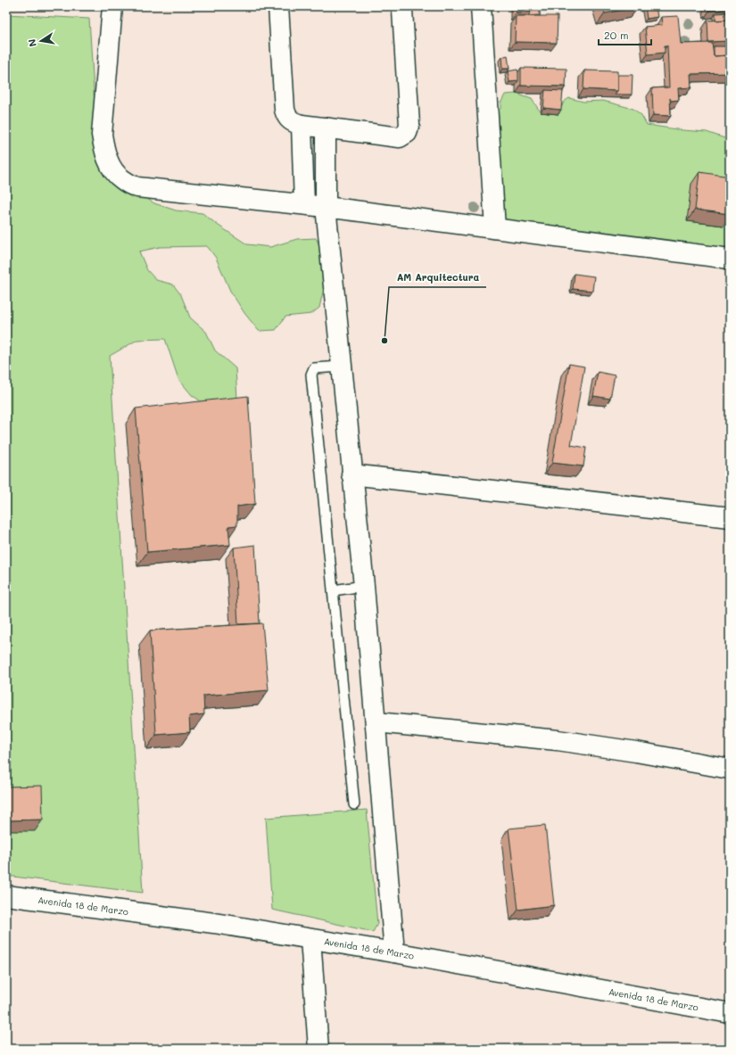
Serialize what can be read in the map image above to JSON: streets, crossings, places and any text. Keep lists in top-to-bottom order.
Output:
{
  "streets": {
    "street": ["Avenida 18 de Marzo"]
  },
  "places": ["AM Arquitectura"],
  "scale_bar": "20 m",
  "north": "left"
}
